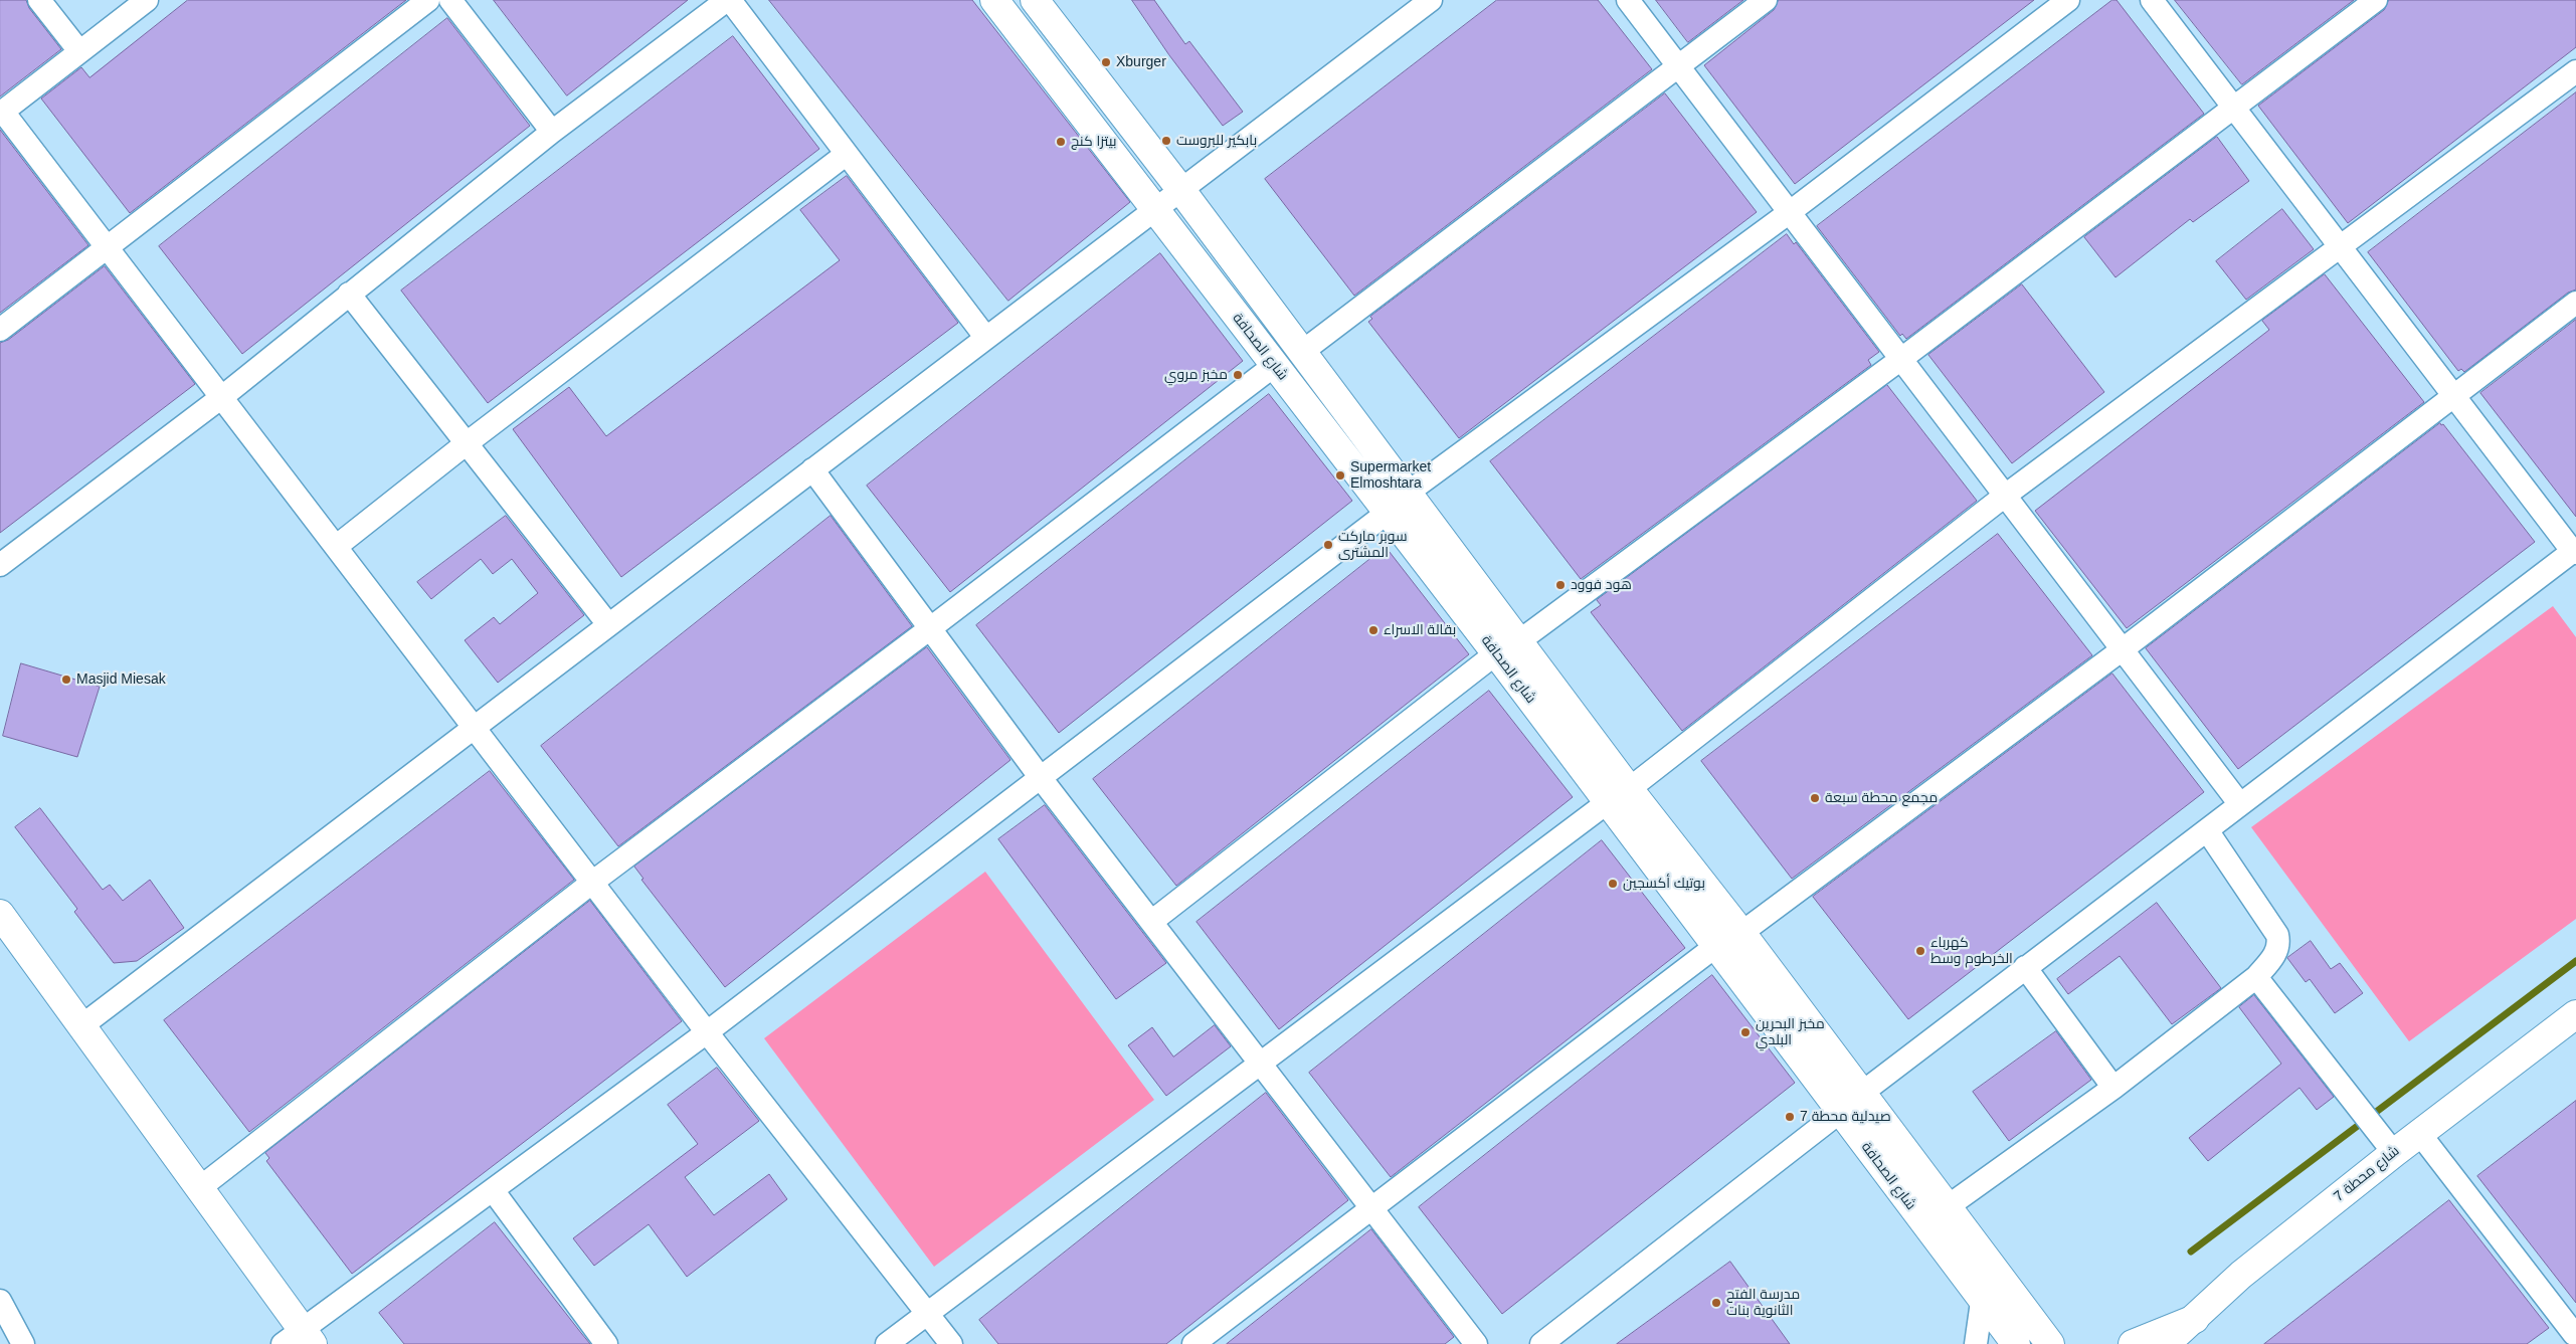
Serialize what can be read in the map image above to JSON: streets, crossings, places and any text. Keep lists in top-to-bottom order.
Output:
{
  "streets": {
    "main road": ["شارع الصحافة", "شارع محطة 7"]
  },
  "places": [
    "Xburger",
    "بابكير للبروست",
    "بيتزا كنج",
    "مخبز مروي",
    "Supermarket Elmoshtara",
    "سوبر ماركت المشترى",
    "هود فوود",
    "بقالة الاسراء",
    "Masjid Miesak",
    "مجمع محطة سبعة",
    "بوتيك أكسجين",
    "كهرباء الخرطوم وسط",
    "مخبز البحرين البلدي",
    "صيدلية محطة 7",
    "مدرسة الفتح الثانوية بنات"
  ]
}
